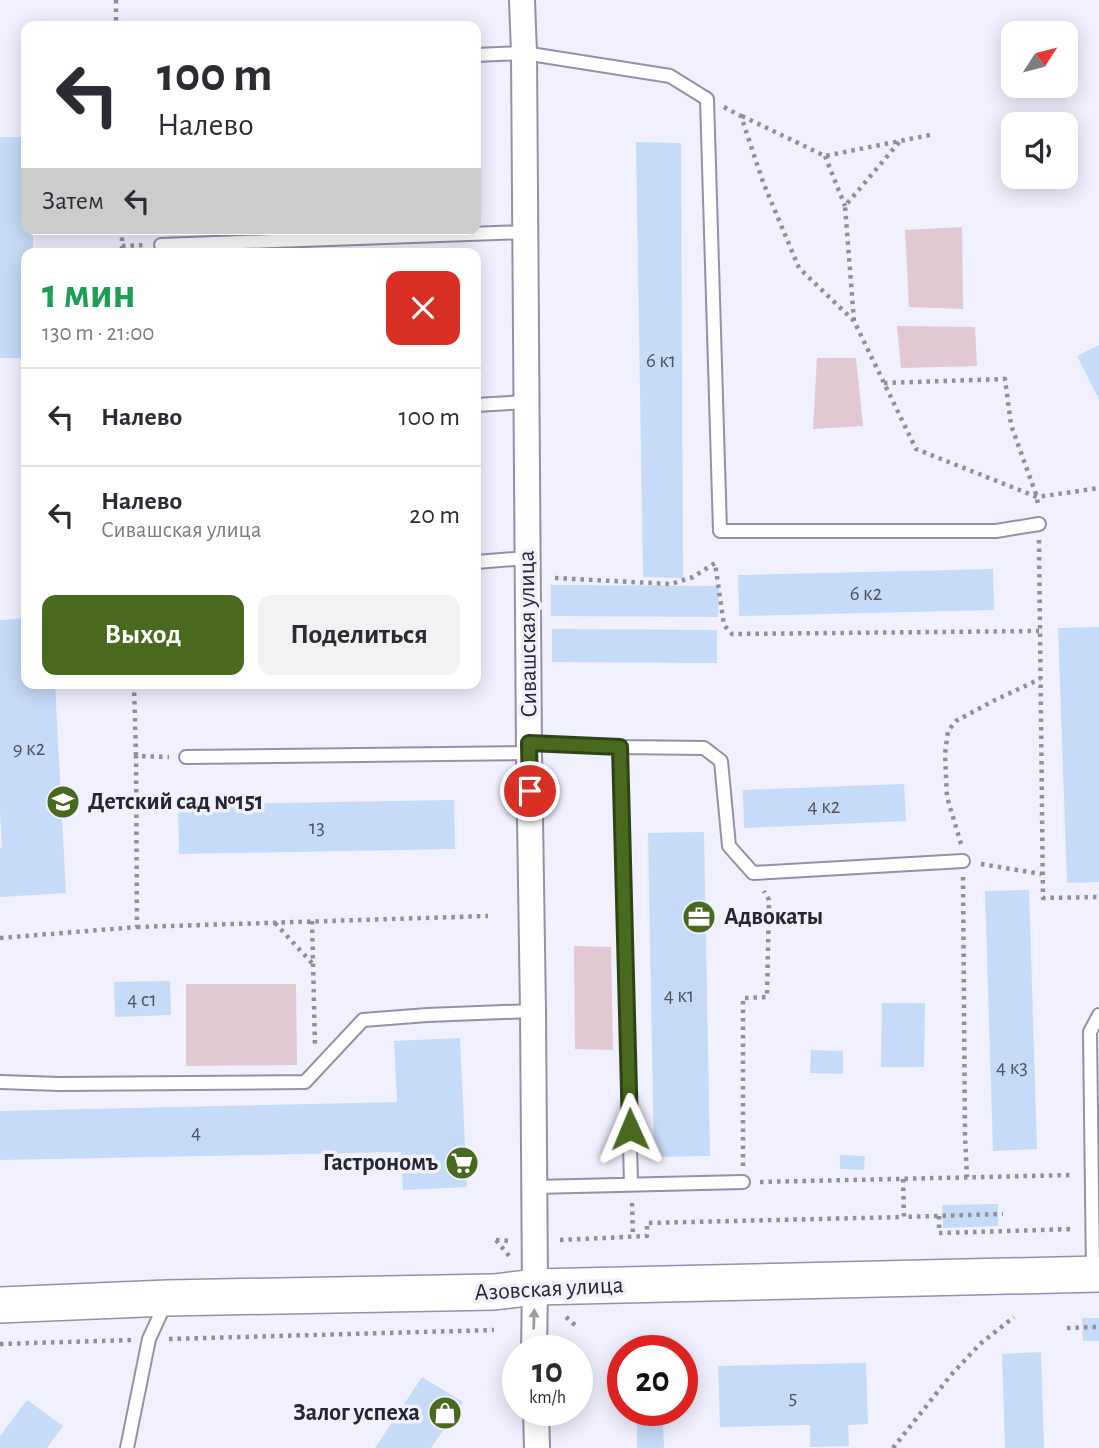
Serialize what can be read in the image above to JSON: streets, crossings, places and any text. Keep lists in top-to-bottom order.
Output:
{
  "streets": {
    "street": ["Сивашская улица", "Азовская улица"]
  },
  "crossings": [
    ["Сивашская улица", "Азовская улица"]
  ],
  "places": {
    "school or university": ["Детский сад №151"],
    "office": ["Адвокаты"],
    "supermarket": ["Гастрономъ"],
    "shop": ["Залог успеха"]
  },
  "house_numbers": [
    "6 к1",
    "6 к2",
    "9 к2",
    "4 к2",
    "13",
    "4 к1",
    "4 с1",
    "4 к3",
    "4",
    "5"
  ],
  "north": "top right",
  "page": {
    "turn": ["100 m", "Налево"],
    "then": "Затем",
    "heading": ["1 мин", "130 m · 21:00"],
    "list": [
      {
        "name": "Налево",
        "value": "100 m"
      },
      {
        "name": "Налево",
        "note": "Сивашская улица",
        "value": "20 m"
      }
    ],
    "buttons": ["Выход", "Поделиться"],
    "speed": "10 km/h",
    "limit": "20"
  }
}
